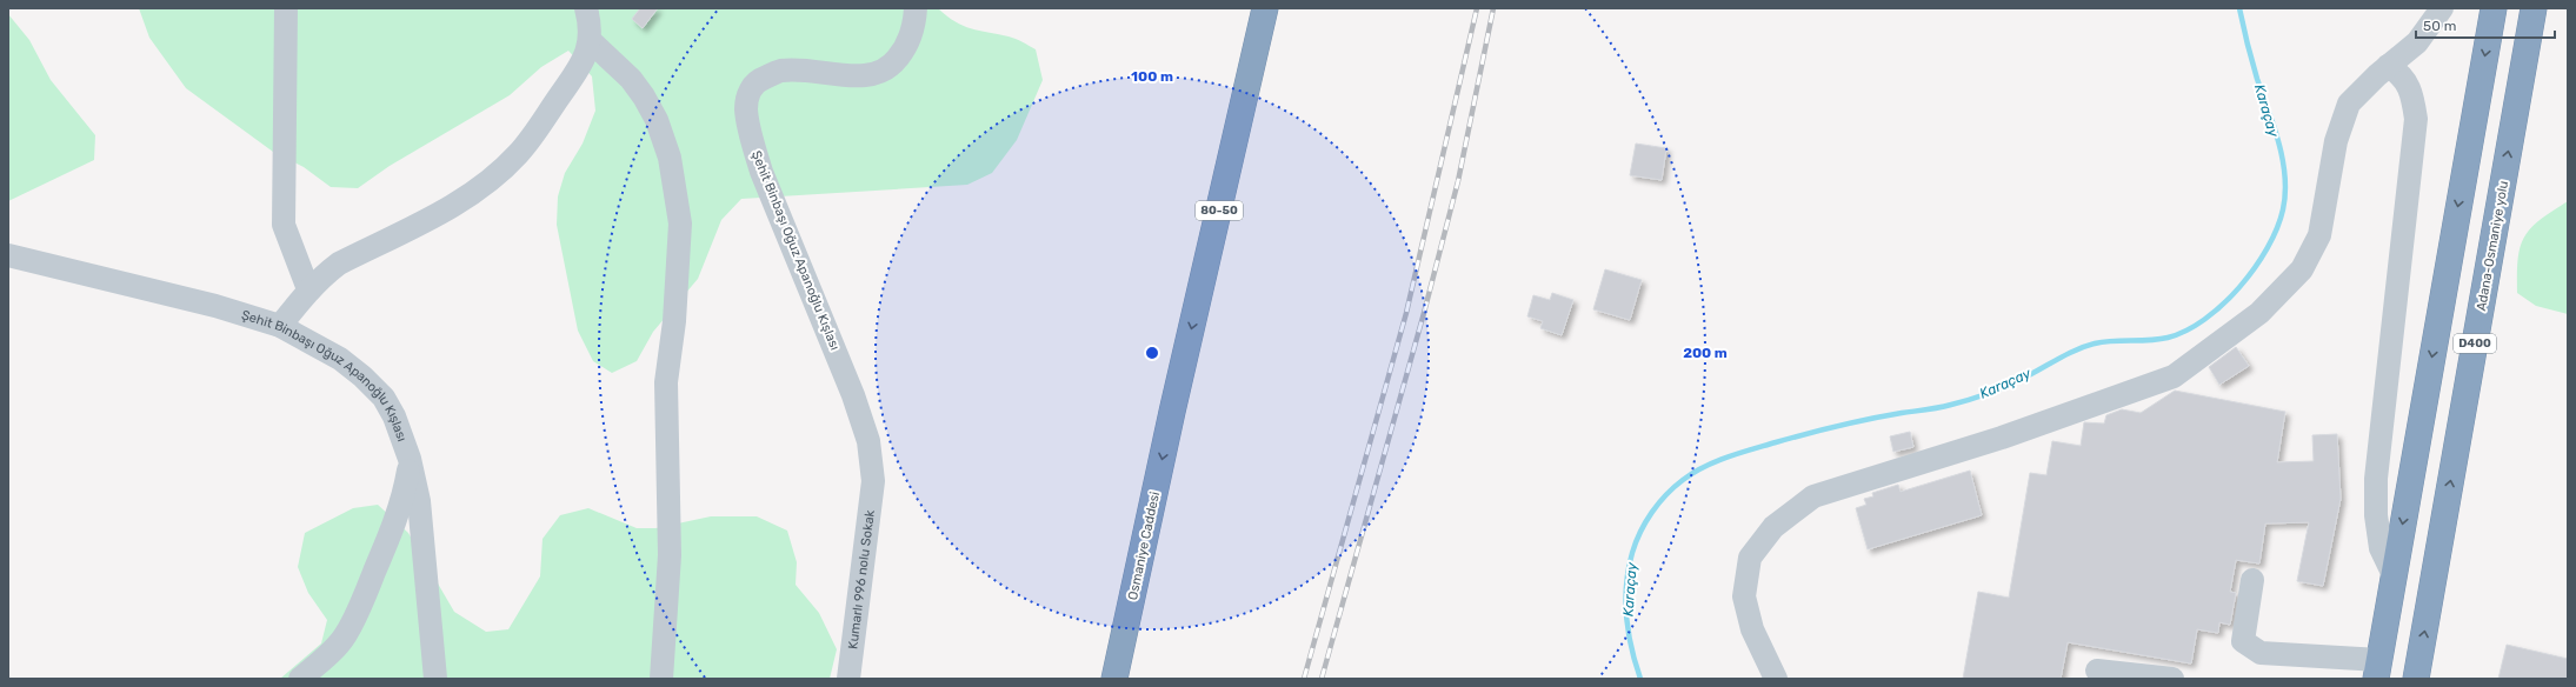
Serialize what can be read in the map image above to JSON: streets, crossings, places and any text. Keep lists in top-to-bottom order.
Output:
{
  "streets": {
    "highway": [
      "80-50",
      "Adana-Osmaniye yolu",
      "D400",
      "Osmaniye Caddesi"
    ],
    "street": ["Şehit Binbaşı Oğuz Apanoğlu Kışlası", "Kumarlı 996 nolu Sokak"]
  },
  "crossings": [
    ["Şehit Binbaşı Oğuz Apanoğlu Kışlası", "Kumarlı 996 nolu Sokak"]
  ],
  "water": ["Karaçay"],
  "scale_bar": "50 m",
  "rings": ["100 m", "200 m"]
}
